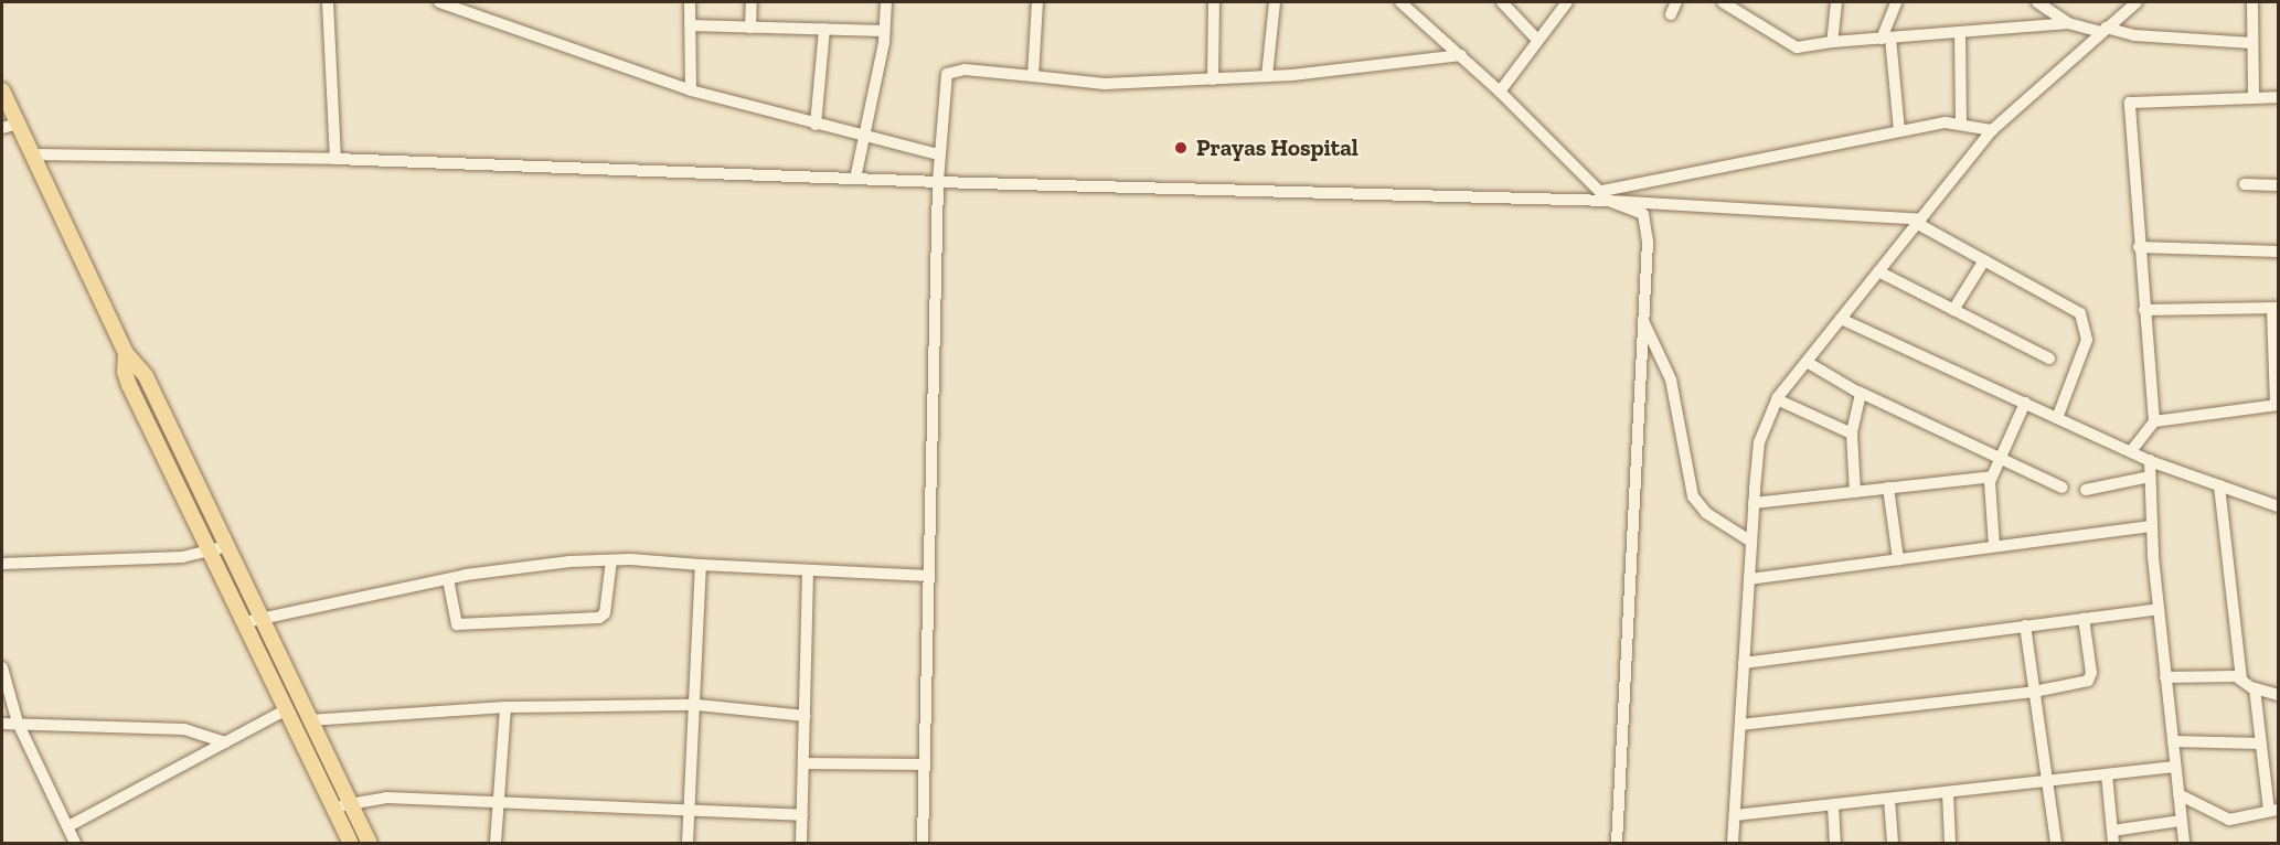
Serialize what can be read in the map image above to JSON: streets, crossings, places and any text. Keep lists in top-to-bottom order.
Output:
{
  "places": ["Prayas Hospital"]
}
